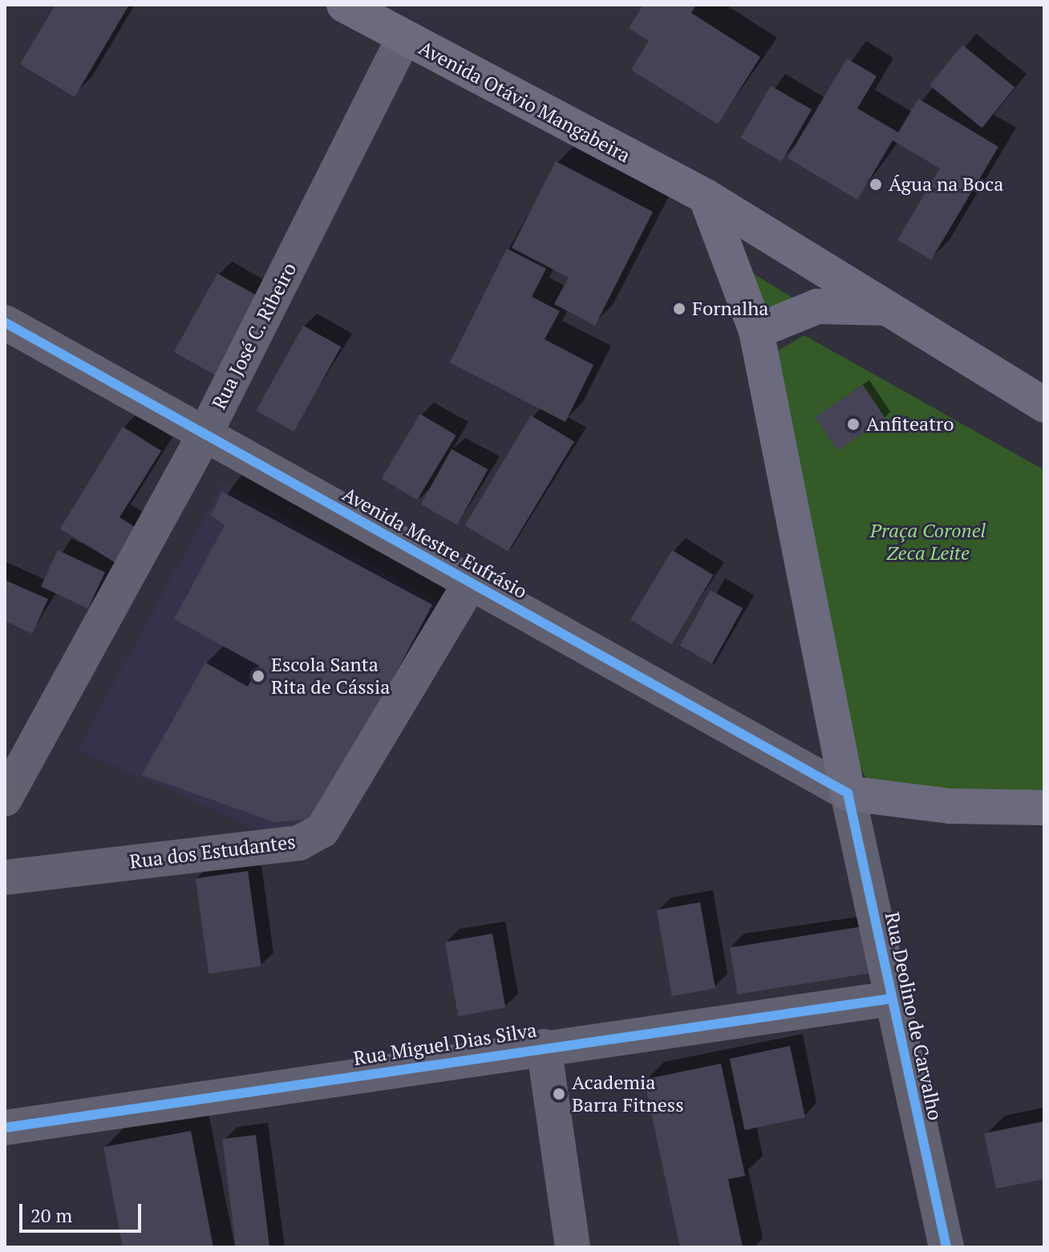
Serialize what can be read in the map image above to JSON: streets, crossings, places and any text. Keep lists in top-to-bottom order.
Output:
{
  "streets": {
    "main road": ["Avenida Otávio Mangabeira"],
    "street": [
      "Rua José C. Ribeiro",
      "Avenida Mestre Eufrásio",
      "Rua dos Estudantes",
      "Rua Deolino de Carvalho",
      "Rua Miguel Dias Silva"
    ]
  },
  "crossings": [
    ["Avenida Otávio Mangabeira", "Rua José C. Ribeiro"],
    ["Rua José C. Ribeiro", "Avenida Mestre Eufrásio"],
    ["Avenida Mestre Eufrásio", "Rua dos Estudantes"],
    ["Avenida Mestre Eufrásio", "Rua Deolino de Carvalho"],
    ["Rua Deolino de Carvalho", "Rua Miguel Dias Silva"]
  ],
  "parks": ["Praça Coronel Zeca Leite"],
  "places": [
    "Água na Boca",
    "Fornalha",
    "Anfiteatro",
    "Escola Santa Rita de Cássia",
    "Academia Barra Fitness"
  ],
  "scale_bar": "20 m"
}
